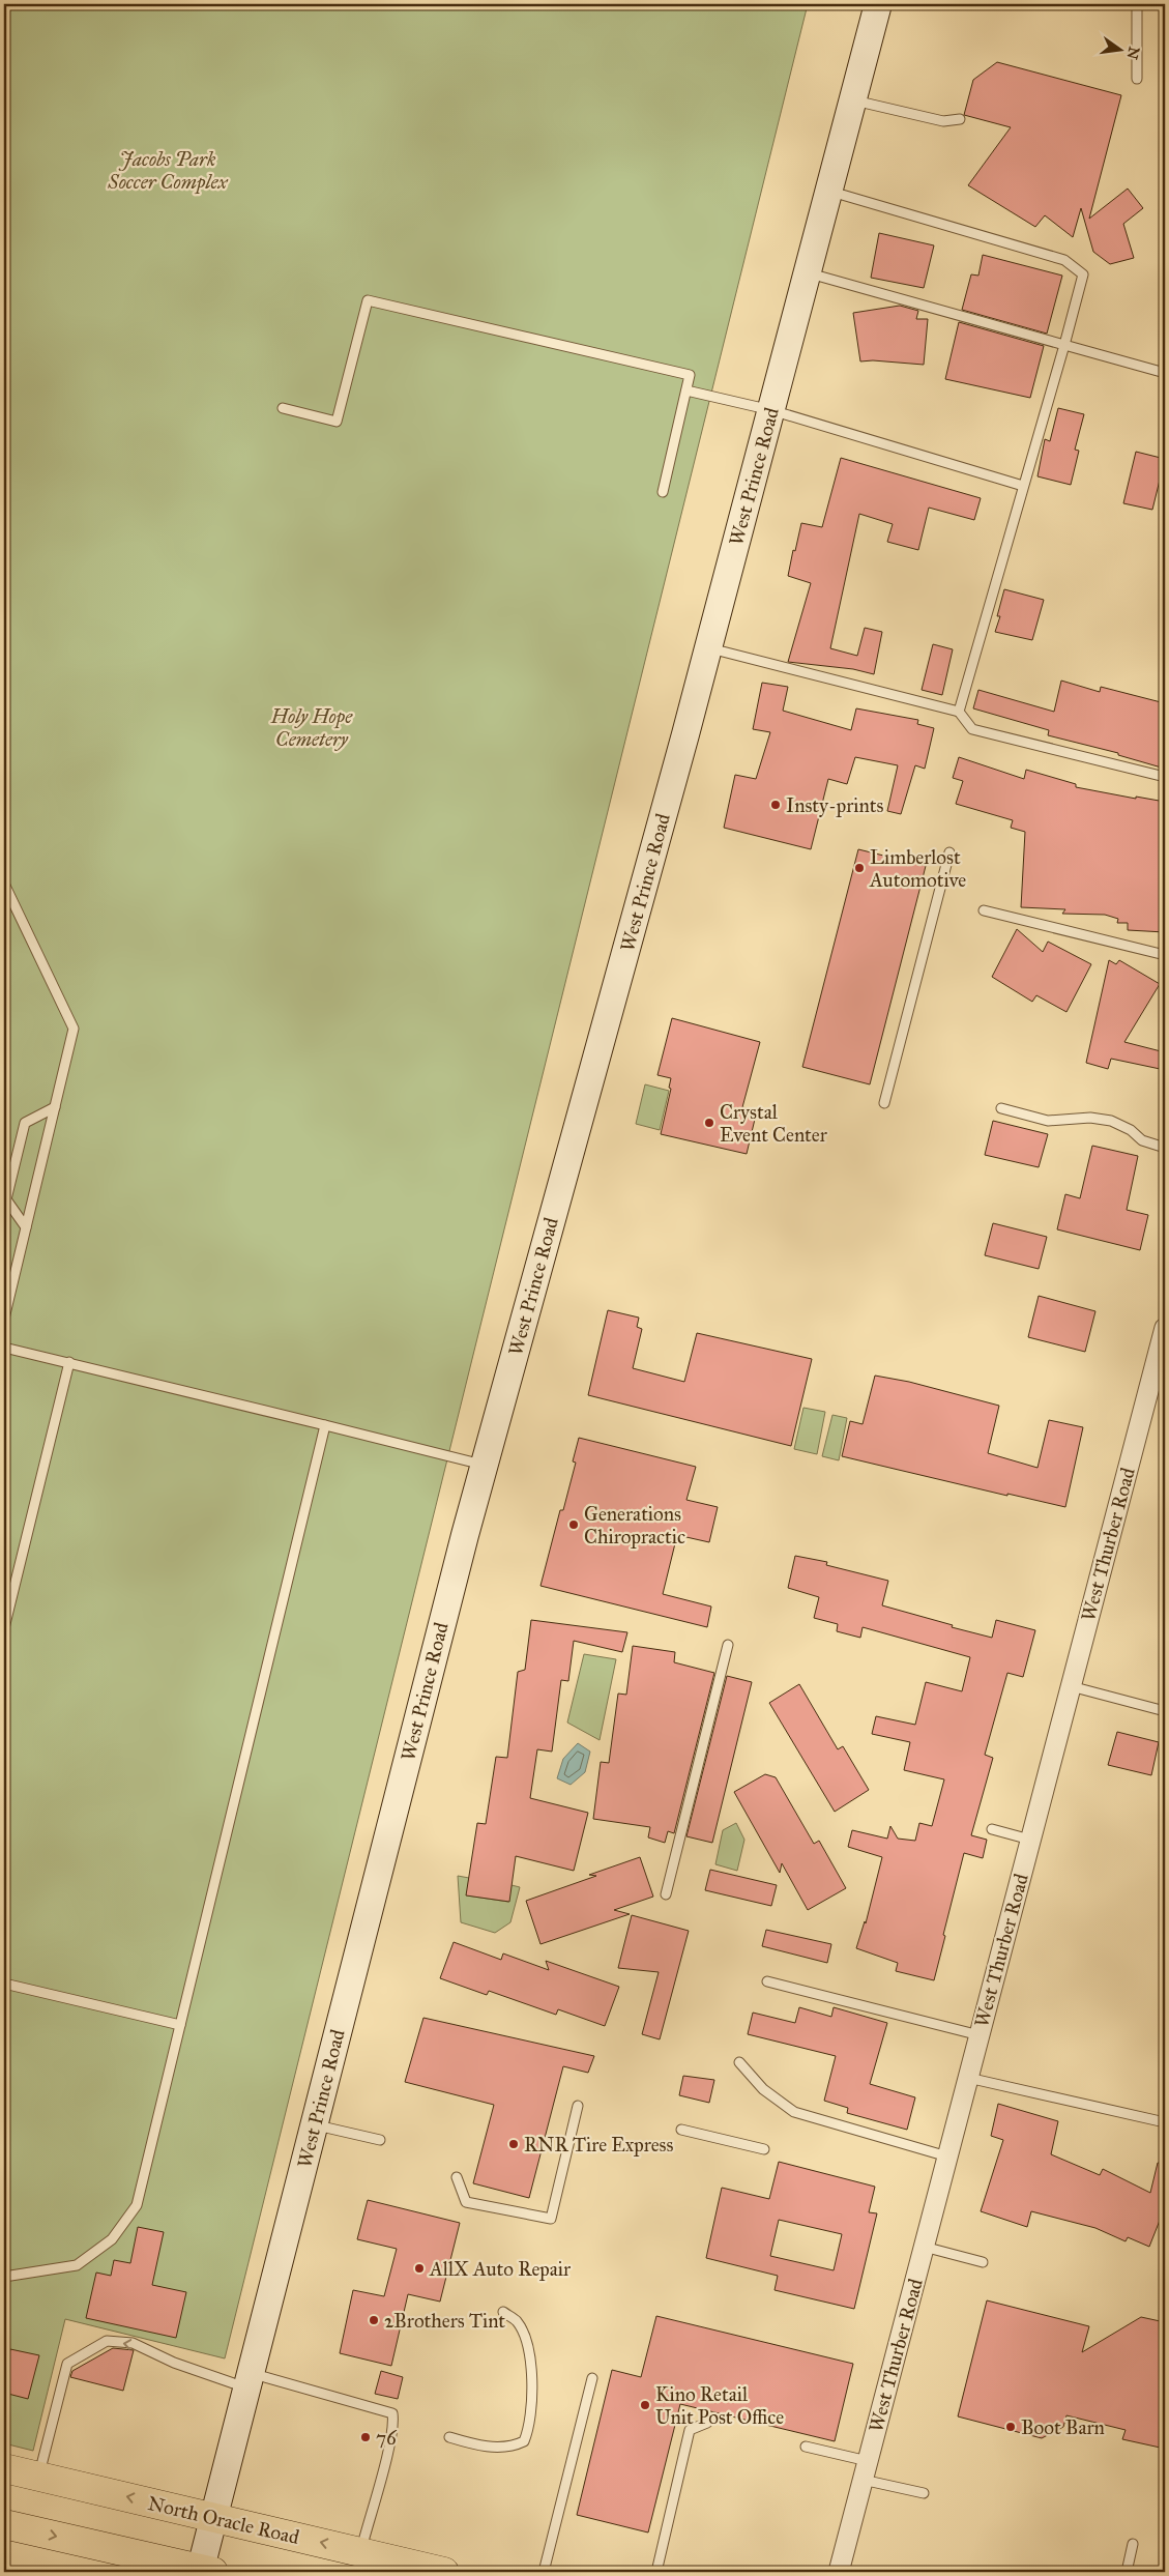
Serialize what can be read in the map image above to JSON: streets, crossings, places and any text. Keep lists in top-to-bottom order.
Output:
{
  "streets": {
    "highway": ["North Oracle Road"],
    "main road": ["West Prince Road"],
    "street": ["West Thurber Road"]
  },
  "crossings": [
    ["West Prince Road", "North Oracle Road"]
  ],
  "parks": ["Jacobs Park Soccer Complex", "Holy Hope Cemetery"],
  "places": [
    "Insty-prints",
    "Limberlost Automotive",
    "Crystal Event Center",
    "Generations Chiropractic",
    "RNR Tire Express",
    "AllX Auto Repair",
    "2Brothers Tint",
    "Kino Retail Unit Post Office",
    "Boot Barn",
    "76"
  ],
  "north": "right"
}
